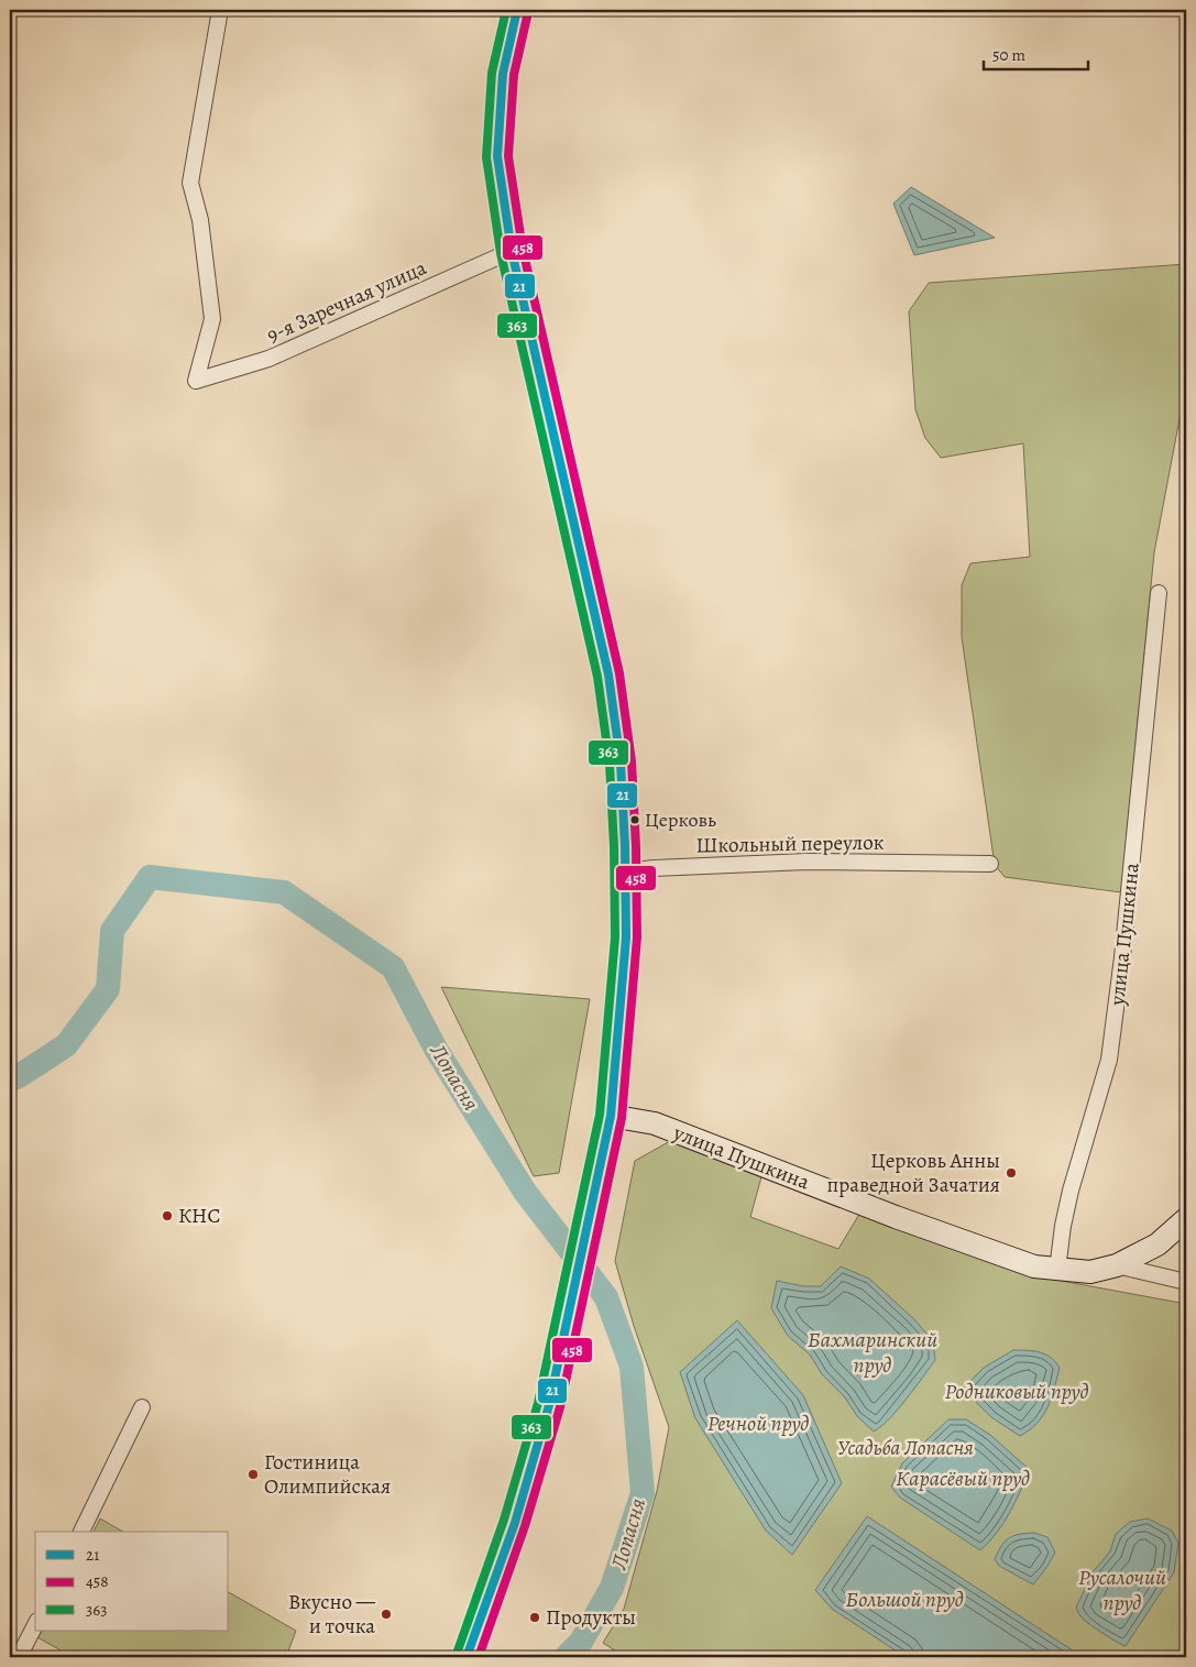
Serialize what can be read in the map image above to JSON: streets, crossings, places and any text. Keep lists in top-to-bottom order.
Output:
{
  "streets": {
    "main road": ["улица Пушкина"],
    "street": ["9-я Заречная улица", "Школьный переулок"]
  },
  "water": [
    "Лопасня",
    "Бахмаринский пруд",
    "Родниковый пруд",
    "Речной пруд",
    "Карасёвый пруд",
    "Русалочий пруд",
    "Большой пруд"
  ],
  "parks": ["Усадьба Лопасня"],
  "places": [
    "Церковь",
    "Церковь Анны праведной Зачатия",
    "КНС",
    "Гостиница Олимпийская",
    "Вкусно — и точка",
    "Продукты"
  ],
  "lines": ["transit line 21", "transit line 363", "transit line 458"],
  "legend": ["21", "458", "363"],
  "scale_bar": "50 m"
}
